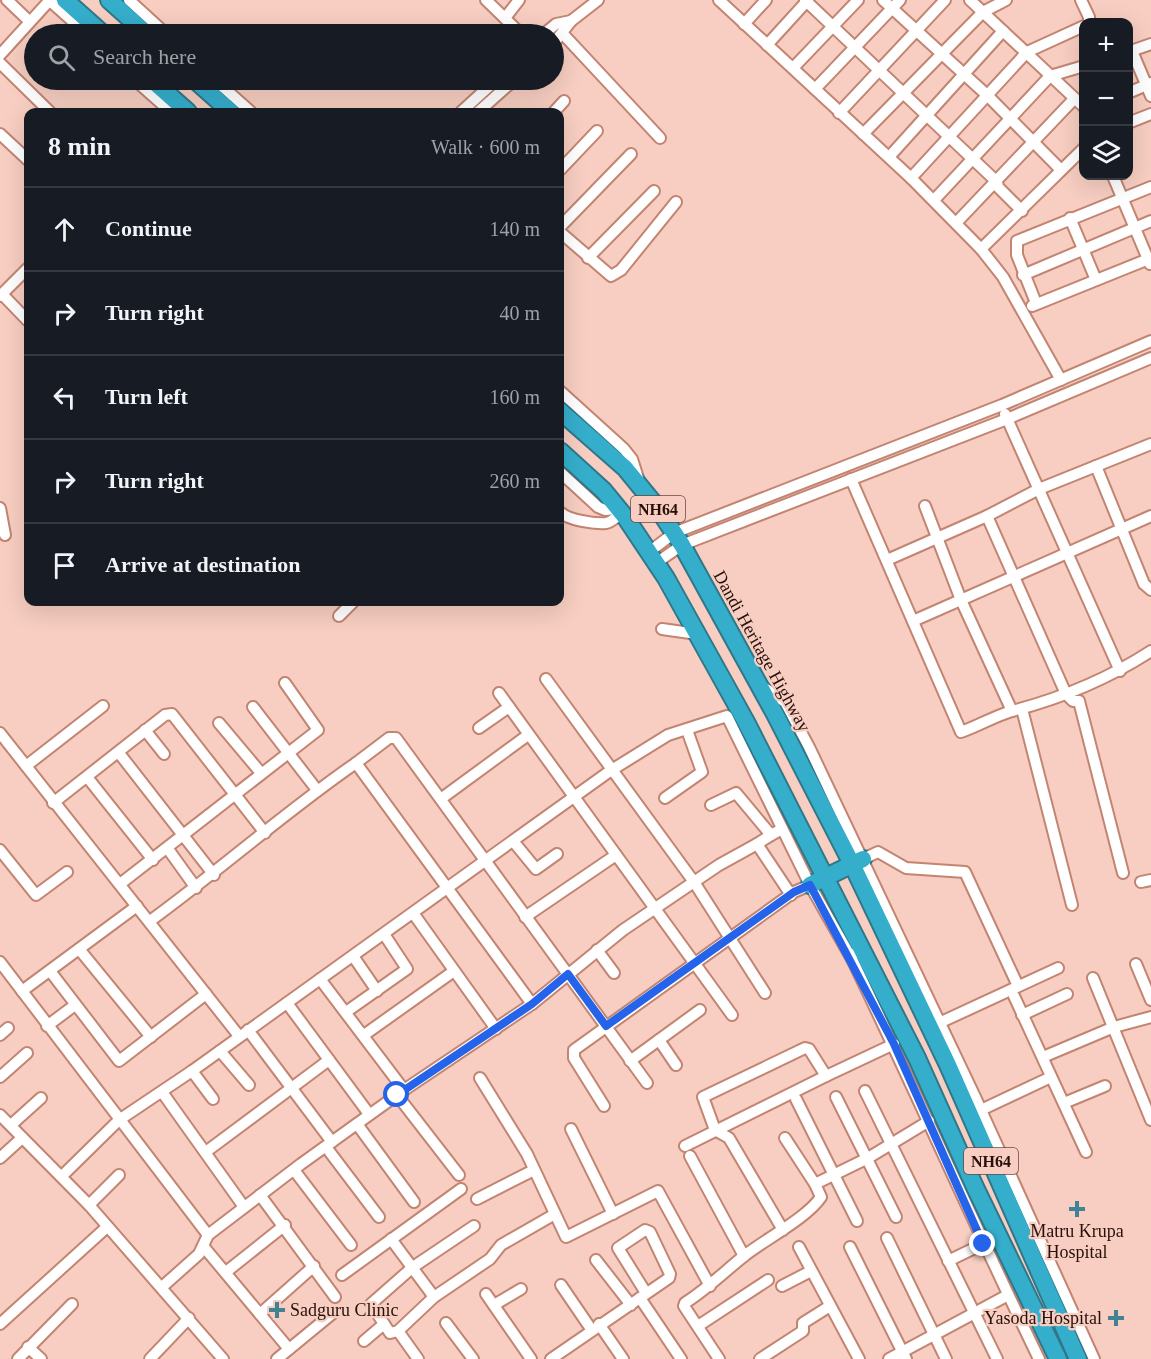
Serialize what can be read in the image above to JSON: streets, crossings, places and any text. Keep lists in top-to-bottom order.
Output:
{
  "streets": {
    "highway": ["NH64", "Dandi Heritage Highway"]
  },
  "crossings": [
    ["NH64", "Dandi Heritage Highway"]
  ],
  "places": {
    "health": ["Matru Krupa Hospital", "Sadguru Clinic", "Yasoda Hospital"]
  },
  "page": {
    "map_buttons": ["+", "−"],
    "search": "Search here",
    "heading": ["8 min", "Walk · 600 m"],
    "list": [
      ["Continue", "140 m"],
      ["Turn right", "40 m"],
      ["Turn left", "160 m"],
      ["Turn right", "260 m"],
      "Arrive at destination"
    ]
  }
}
